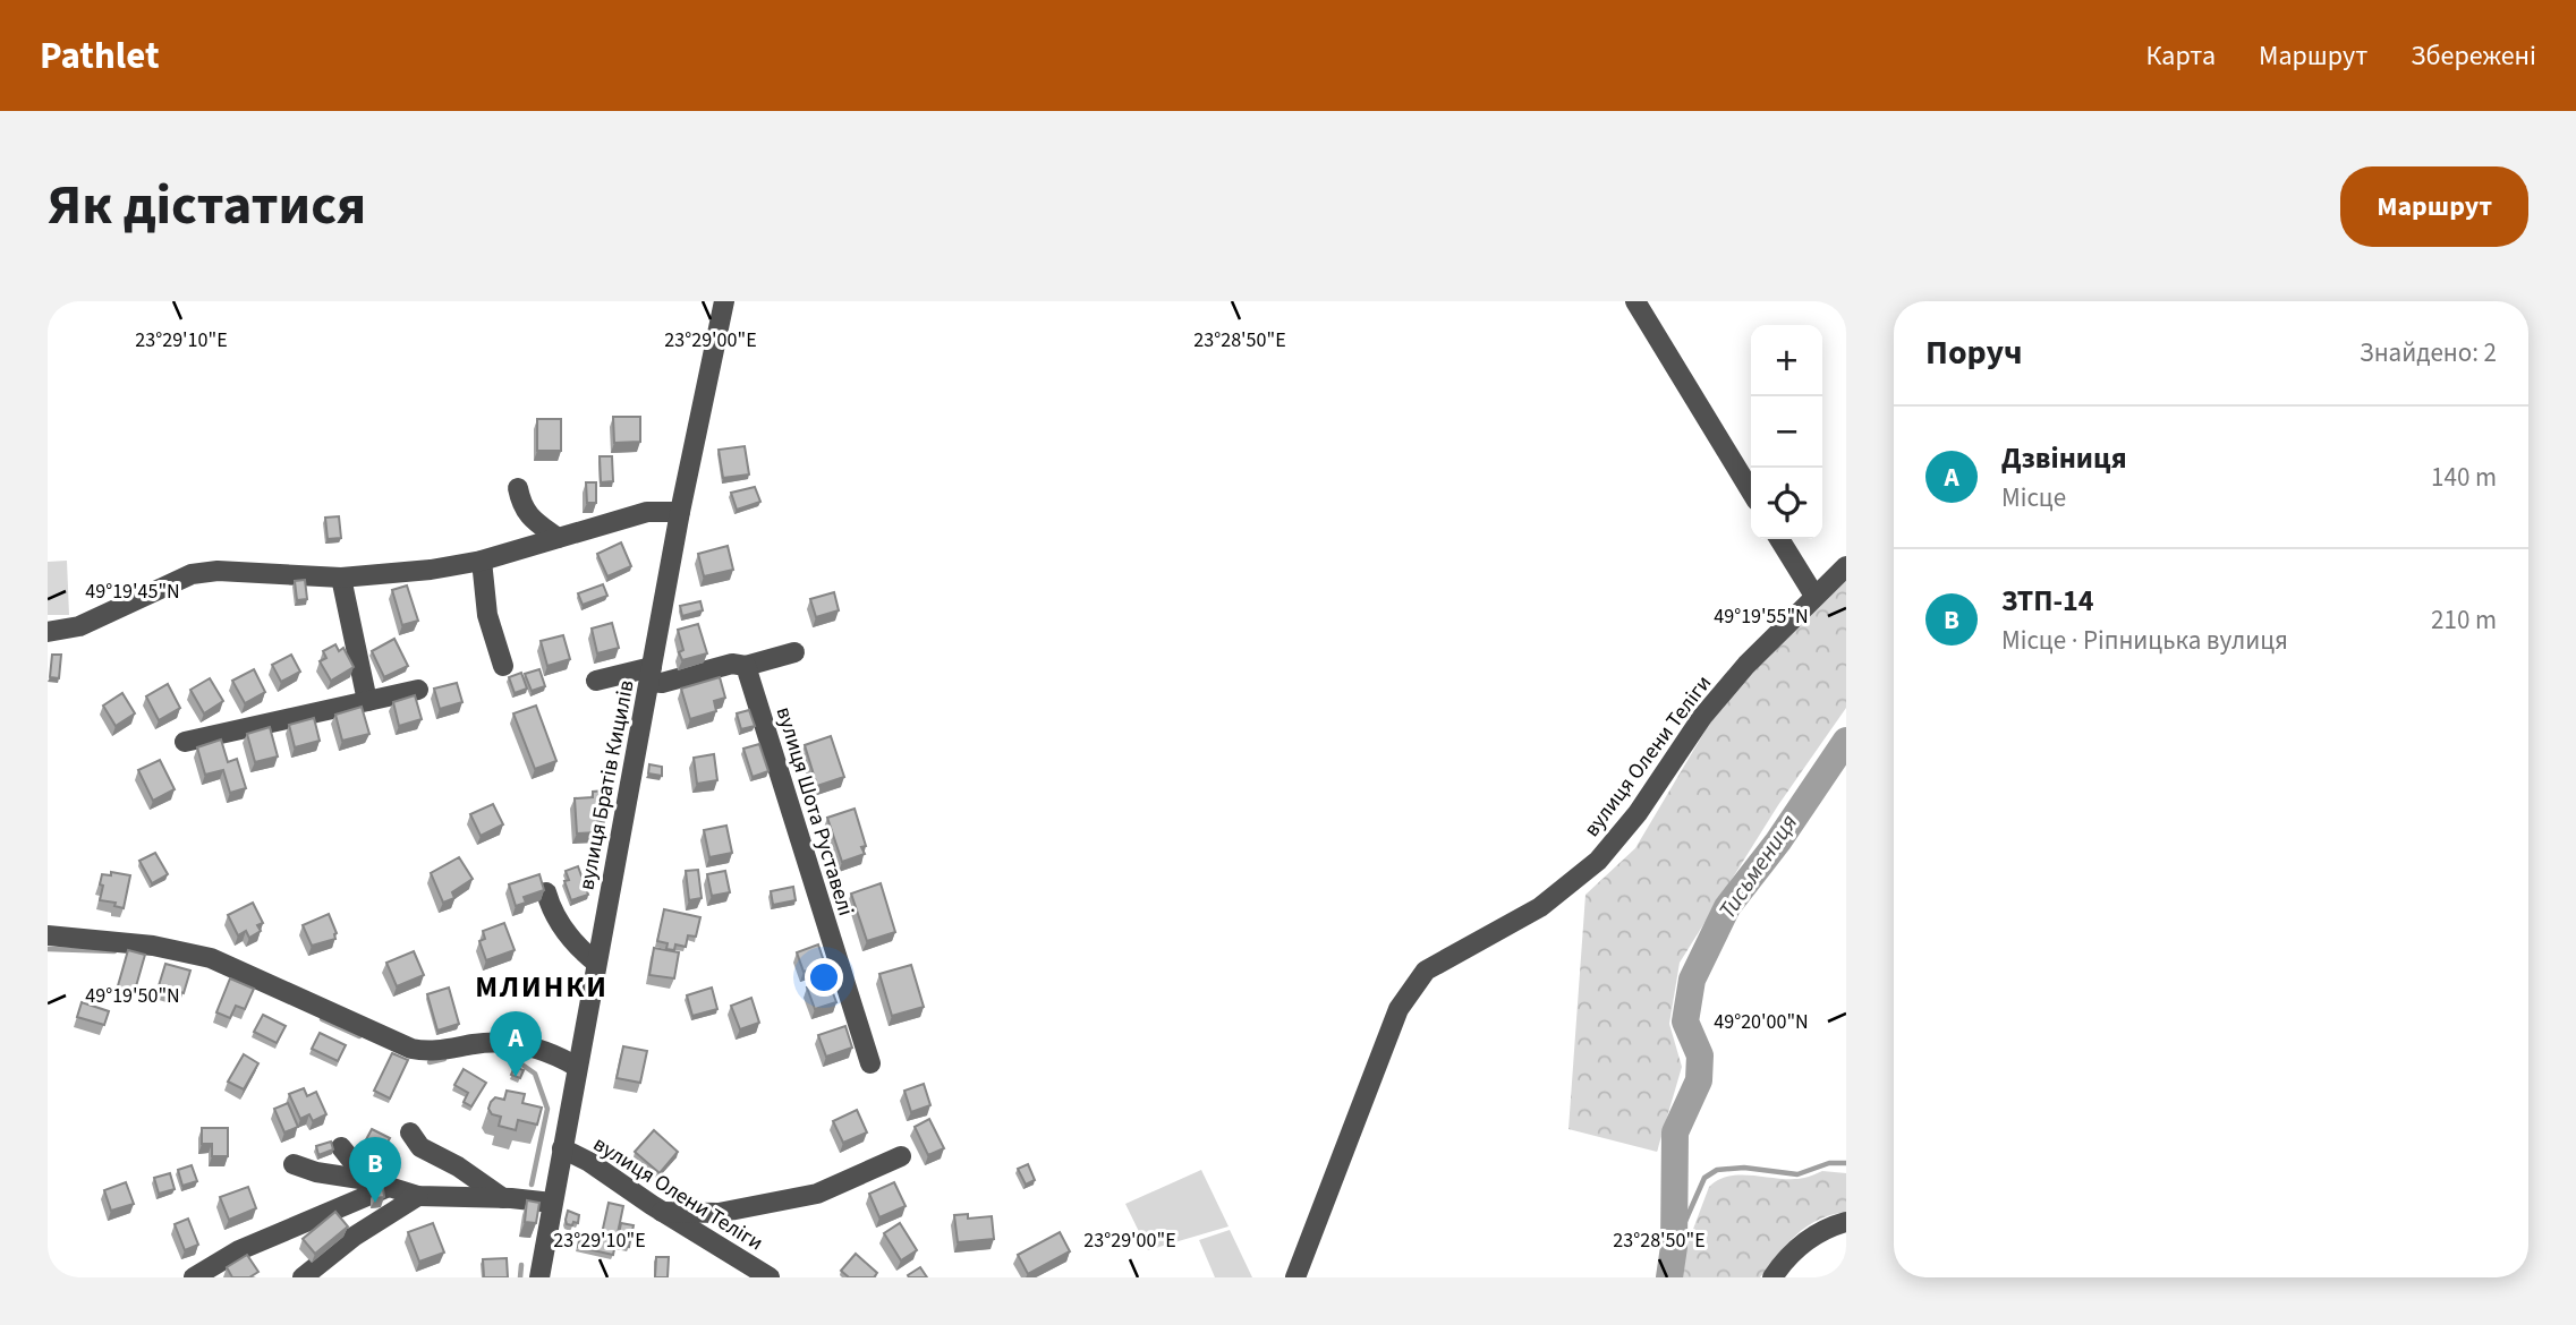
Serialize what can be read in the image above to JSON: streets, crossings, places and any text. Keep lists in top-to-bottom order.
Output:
{
  "streets": {
    "street": ["вулиця Олени Теліги", "вулиця Братів Кицилів", "вулиця Шота Руставелі"]
  },
  "crossings": [
    ["вулиця Олени Теліги", "вулиця Братів Кицилів"]
  ],
  "districts": ["МЛИНКИ"],
  "water": ["Тисьмениця"],
  "page": {
    "header": "Pathlet",
    "nav": ["Карта", "Маршрут", "Збережені"],
    "title": "Як дістатися",
    "buttons": "Маршрут",
    "heading": ["Поруч", "Знайдено: 2"],
    "map_buttons": ["+", "−"],
    "list": [
      {
        "mark": "A",
        "name": "Дзвіниця",
        "note": "Місце",
        "value": "140 m"
      },
      {
        "mark": "B",
        "name": "ЗТП-14",
        "note": "Місце · Ріпницька вулиця",
        "value": "210 m"
      }
    ],
    "pins": ["A", "B"]
  },
  "coordinates": [
    "23°29'10\"E",
    "23°29'00\"E",
    "23°28'50\"E",
    "49°19'45\"N",
    "49°19'55\"N",
    "49°19'50\"N",
    "49°20'00\"N"
  ]
}
